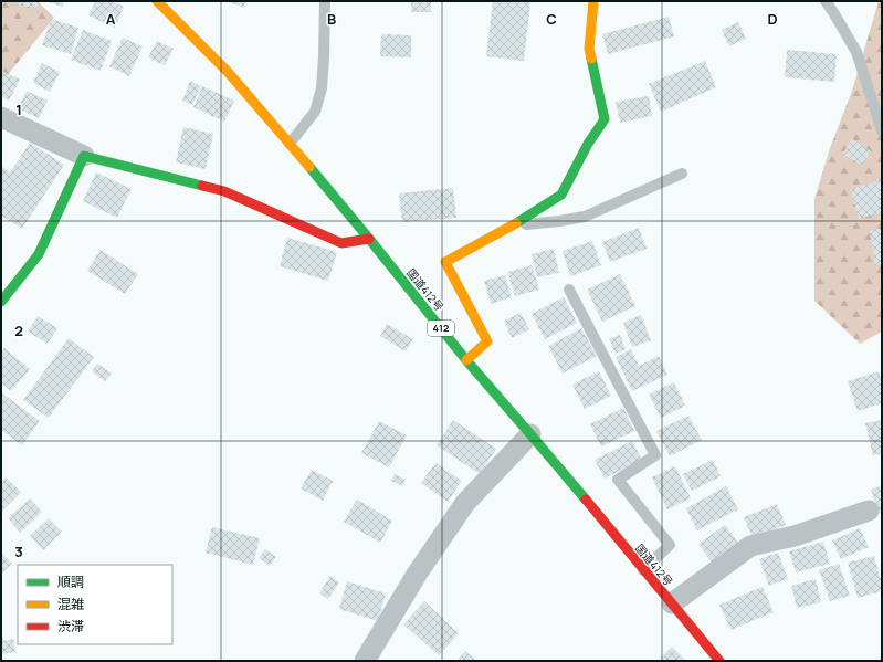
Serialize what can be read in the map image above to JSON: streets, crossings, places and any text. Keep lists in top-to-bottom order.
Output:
{
  "streets": {
    "main road": ["国道412号", "412"]
  },
  "legend": ["順調", "混雑", "渋滞"],
  "grid": {
    "columns": [
      "A",
      "B",
      "C",
      "D"
    ],
    "rows": ["1", "2", "3"]
  }
}
